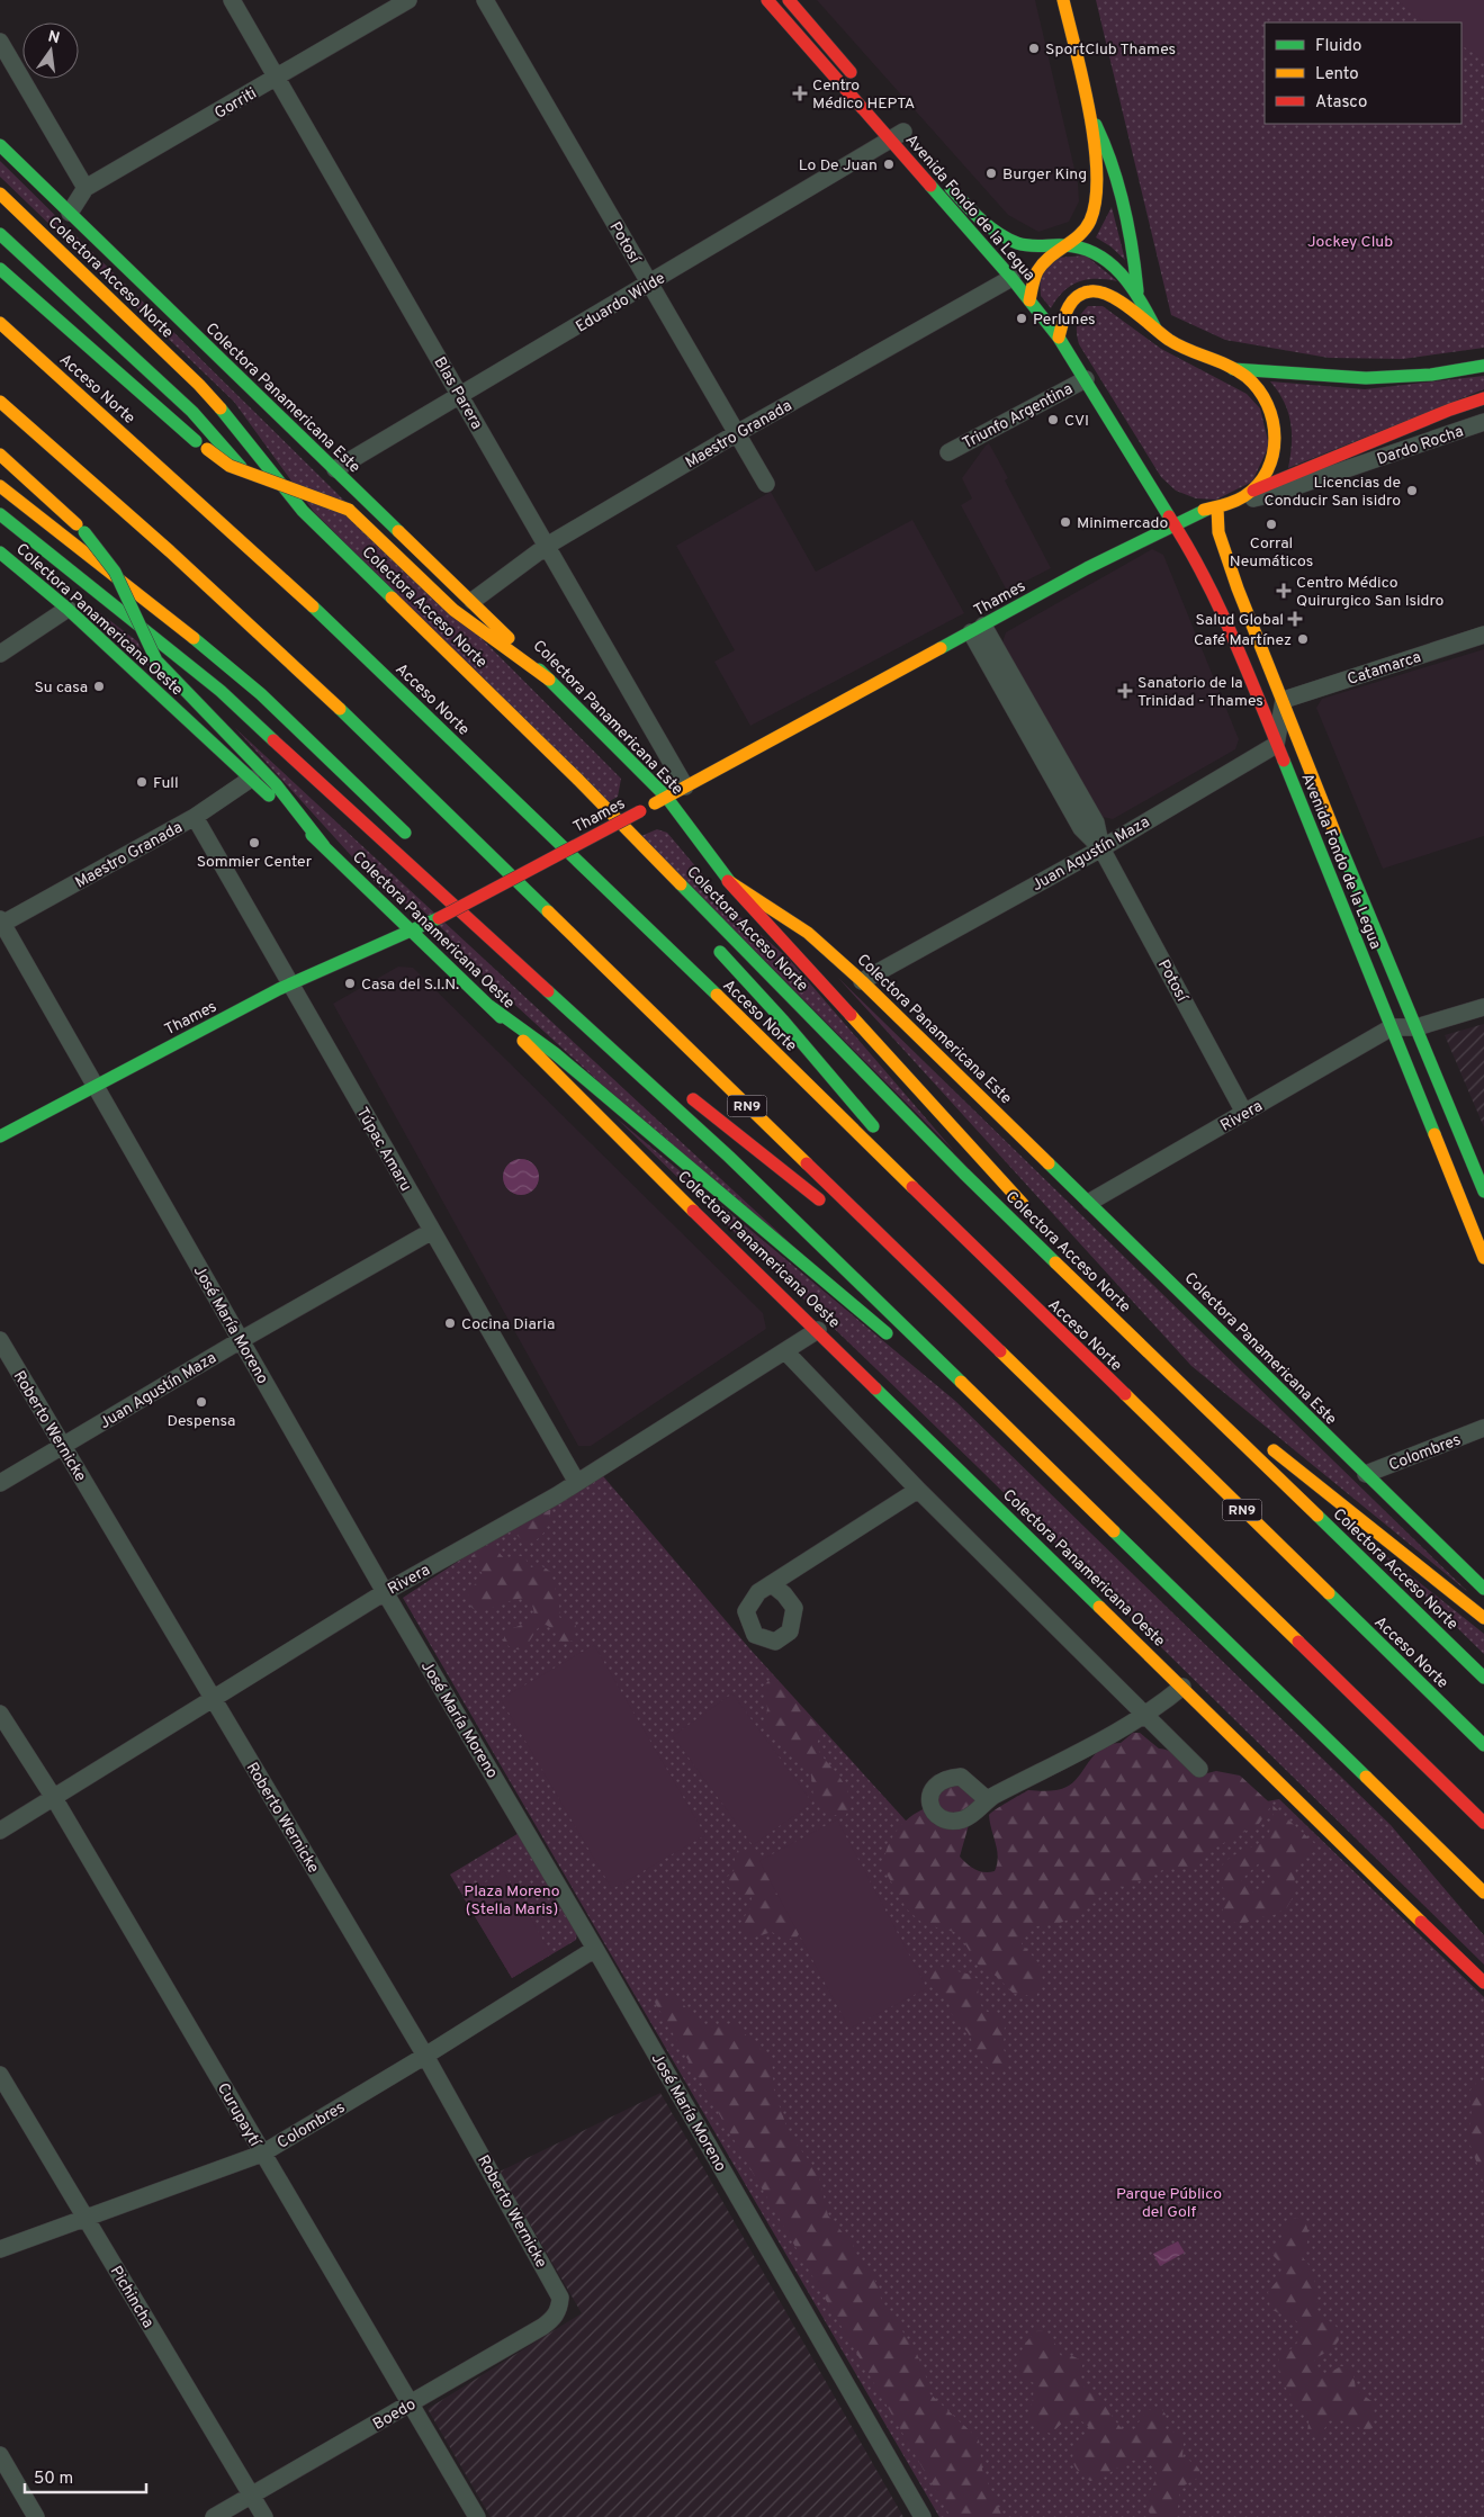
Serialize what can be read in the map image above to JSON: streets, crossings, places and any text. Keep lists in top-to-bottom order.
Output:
{
  "streets": {
    "main road": [
      "Avenida Fondo de la Legua",
      "Colectora Acceso Norte",
      "Acceso Norte",
      "Colectora Panamericana Este",
      "Thames",
      "Colectora Panamericana Oeste",
      "RN9"
    ],
    "street": [
      "Gorriti",
      "Potosí",
      "Eduardo Wilde",
      "Blas Parera",
      "Triunfo Argentina",
      "Maestro Granada",
      "Dardo Rocha",
      "Catamarca",
      "Juan Agustín Maza",
      "Rivera",
      "Túpac Amaru",
      "José María Moreno",
      "Roberto Wernicke",
      "Colombres",
      "Curupaytí",
      "Pichincha",
      "Boedo"
    ]
  },
  "crossings": [
    ["Gorriti", "Blas Parera"],
    ["Gorriti", "Colectora Panamericana Este"],
    ["Avenida Fondo de la Legua", "Eduardo Wilde"],
    ["Avenida Fondo de la Legua", "Triunfo Argentina"],
    ["Avenida Fondo de la Legua", "Maestro Granada"],
    ["Avenida Fondo de la Legua", "Dardo Rocha"],
    ["Avenida Fondo de la Legua", "Thames"],
    ["Avenida Fondo de la Legua", "Catamarca"],
    ["Avenida Fondo de la Legua", "Juan Agustín Maza"],
    ["Avenida Fondo de la Legua", "Rivera"],
    ["Potosí", "Eduardo Wilde"],
    ["Potosí", "Maestro Granada"],
    ["Potosí", "Thames"],
    ["Potosí", "Juan Agustín Maza"],
    ["Potosí", "Rivera"],
    ["Eduardo Wilde", "Blas Parera"],
    ["Eduardo Wilde", "Colectora Panamericana Este"],
    ["Blas Parera", "Maestro Granada"],
    ["Blas Parera", "Thames"],
    ["Colectora Panamericana Este", "Maestro Granada"],
    ["Colectora Panamericana Este", "Thames"],
    ["Colectora Panamericana Este", "Juan Agustín Maza"],
    ["Colectora Panamericana Este", "Rivera"],
    ["Colectora Panamericana Este", "Colombres"],
    ["Maestro Granada", "Colectora Panamericana Oeste"],
    ["Maestro Granada", "Túpac Amaru"],
    ["Maestro Granada", "José María Moreno"],
    ["Dardo Rocha", "Thames"],
    ["Thames", "Colectora Panamericana Oeste"],
    ["Thames", "Túpac Amaru"],
    ["Thames", "José María Moreno"],
    ["Colectora Panamericana Oeste", "Rivera"],
    ["Juan Agustín Maza", "Túpac Amaru"],
    ["Juan Agustín Maza", "José María Moreno"],
    ["Juan Agustín Maza", "Roberto Wernicke"],
    ["Rivera", "Túpac Amaru"],
    ["Rivera", "José María Moreno"],
    ["Rivera", "Roberto Wernicke"],
    ["Rivera", "Curupaytí"],
    ["José María Moreno", "Colombres"],
    ["Roberto Wernicke", "Colombres"],
    ["Roberto Wernicke", "Boedo"],
    ["Colombres", "Curupaytí"],
    ["Colombres", "Pichincha"],
    ["Curupaytí", "Boedo"],
    ["Pichincha", "Boedo"]
  ],
  "parks": ["Jockey Club", "Plaza Moreno (Stella Maris)", "Parque Público del Golf"],
  "places": {
    "other": [
      "SportClub Thames",
      "Lo De Juan",
      "Burger King",
      "Perlunes",
      "CVI",
      "Licencias de Conducir San isidro",
      "Minimercado",
      "Corral Neumáticos",
      "Café Martínez",
      "Su casa",
      "Full",
      "Sommier Center",
      "Casa del S.I.N.",
      "Cocina Diaria",
      "Despensa"
    ],
    "health": [
      "Centro Médico HEPTA",
      "Centro Médico Quirurgico San Isidro",
      "Salud Global",
      "Sanatorio de la Trinidad - Thames"
    ]
  },
  "legend": ["Fluido", "Lento", "Atasco"],
  "scale_bar": "50 m",
  "north": "top"
}
